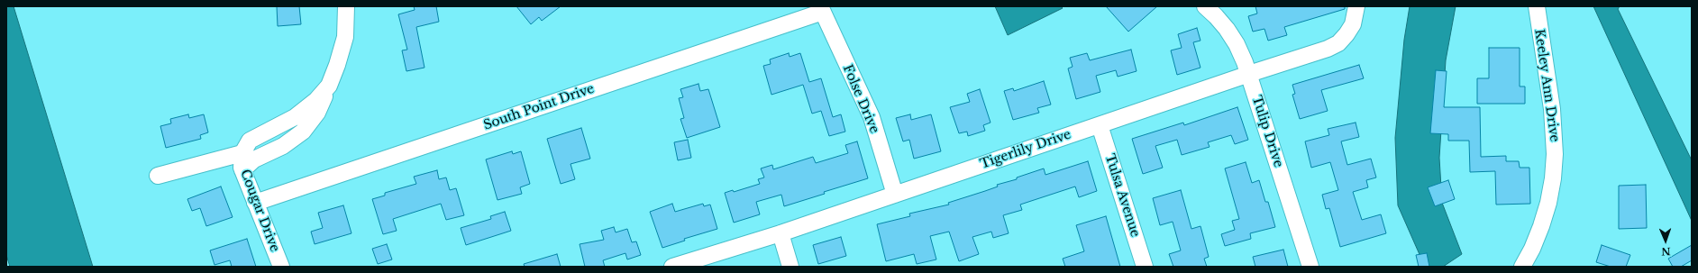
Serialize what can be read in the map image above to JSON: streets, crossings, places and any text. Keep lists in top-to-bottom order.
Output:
{
  "streets": {
    "street": [
      "Keeley Ann Drive",
      "Folse Drive",
      "South Point Drive",
      "Tulip Drive",
      "Tigerlily Drive",
      "Tulsa Avenue",
      "Cougar Drive"
    ]
  },
  "crossings": [
    ["Folse Drive", "South Point Drive"],
    ["Folse Drive", "Tigerlily Drive"],
    ["South Point Drive", "Cougar Drive"],
    ["Tulip Drive", "Tigerlily Drive"],
    ["Tigerlily Drive", "Tulsa Avenue"]
  ],
  "north": "bottom"
}
